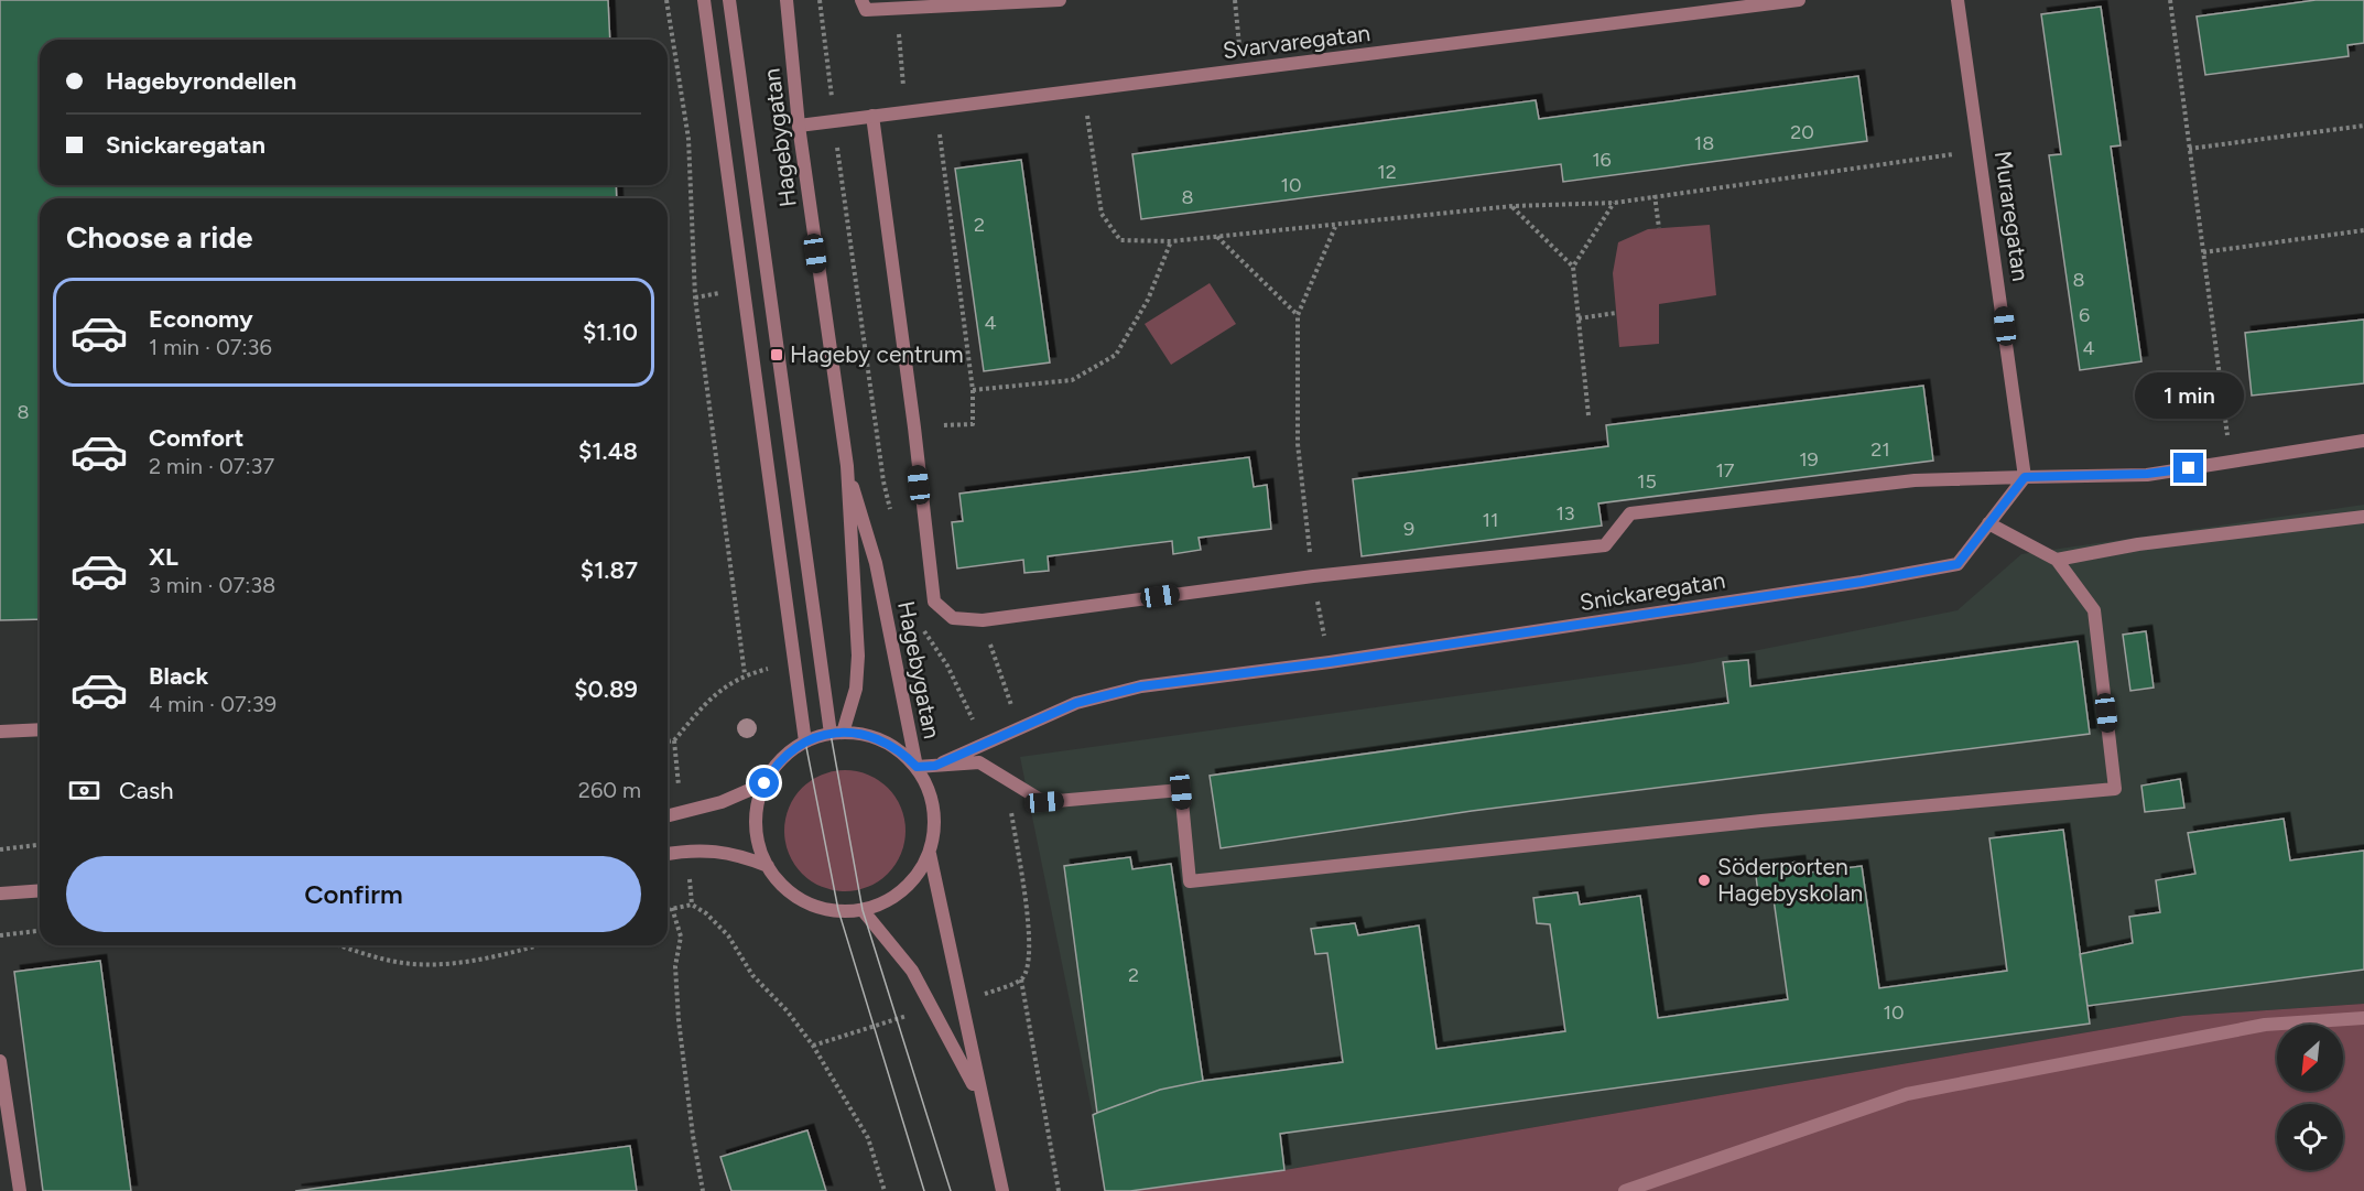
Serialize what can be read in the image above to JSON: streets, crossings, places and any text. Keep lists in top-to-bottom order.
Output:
{
  "streets": {
    "street": [
      "Svarvaregatan",
      "Hagebygatan",
      "Muraregatan",
      "Snickaregatan"
    ]
  },
  "crossings": [
    ["Svarvaregatan", "Hagebygatan"],
    ["Hagebygatan", "Snickaregatan"],
    ["Muraregatan", "Snickaregatan"]
  ],
  "places": {
    "transit": ["Hageby centrum"],
    "other": ["Söderporten Hagebyskolan"]
  },
  "house_numbers": [
    "20",
    "18",
    "16",
    "12",
    "10",
    "8",
    "2",
    "8",
    "6",
    "4",
    "4",
    "8",
    "21",
    "19",
    "17",
    "15",
    "13",
    "11",
    "9",
    "2",
    "10"
  ],
  "north": "bottom left",
  "page": {
    "banner": ["Hagebyrondellen", "Snickaregatan"],
    "heading": "Choose a ride",
    "list": [
      {
        "name": "Economy",
        "note": "1 min · 07:36",
        "value": "$1.10"
      },
      {
        "name": "Comfort",
        "note": "2 min · 07:37",
        "value": "$1.48"
      },
      {
        "name": "XL",
        "note": "3 min · 07:38",
        "value": "$1.87"
      },
      {
        "name": "Black",
        "note": "4 min · 07:39",
        "value": "$0.89"
      }
    ],
    "bubble": "1 min",
    "pay": ["Cash", "260 m"],
    "buttons": "Confirm"
  }
}
